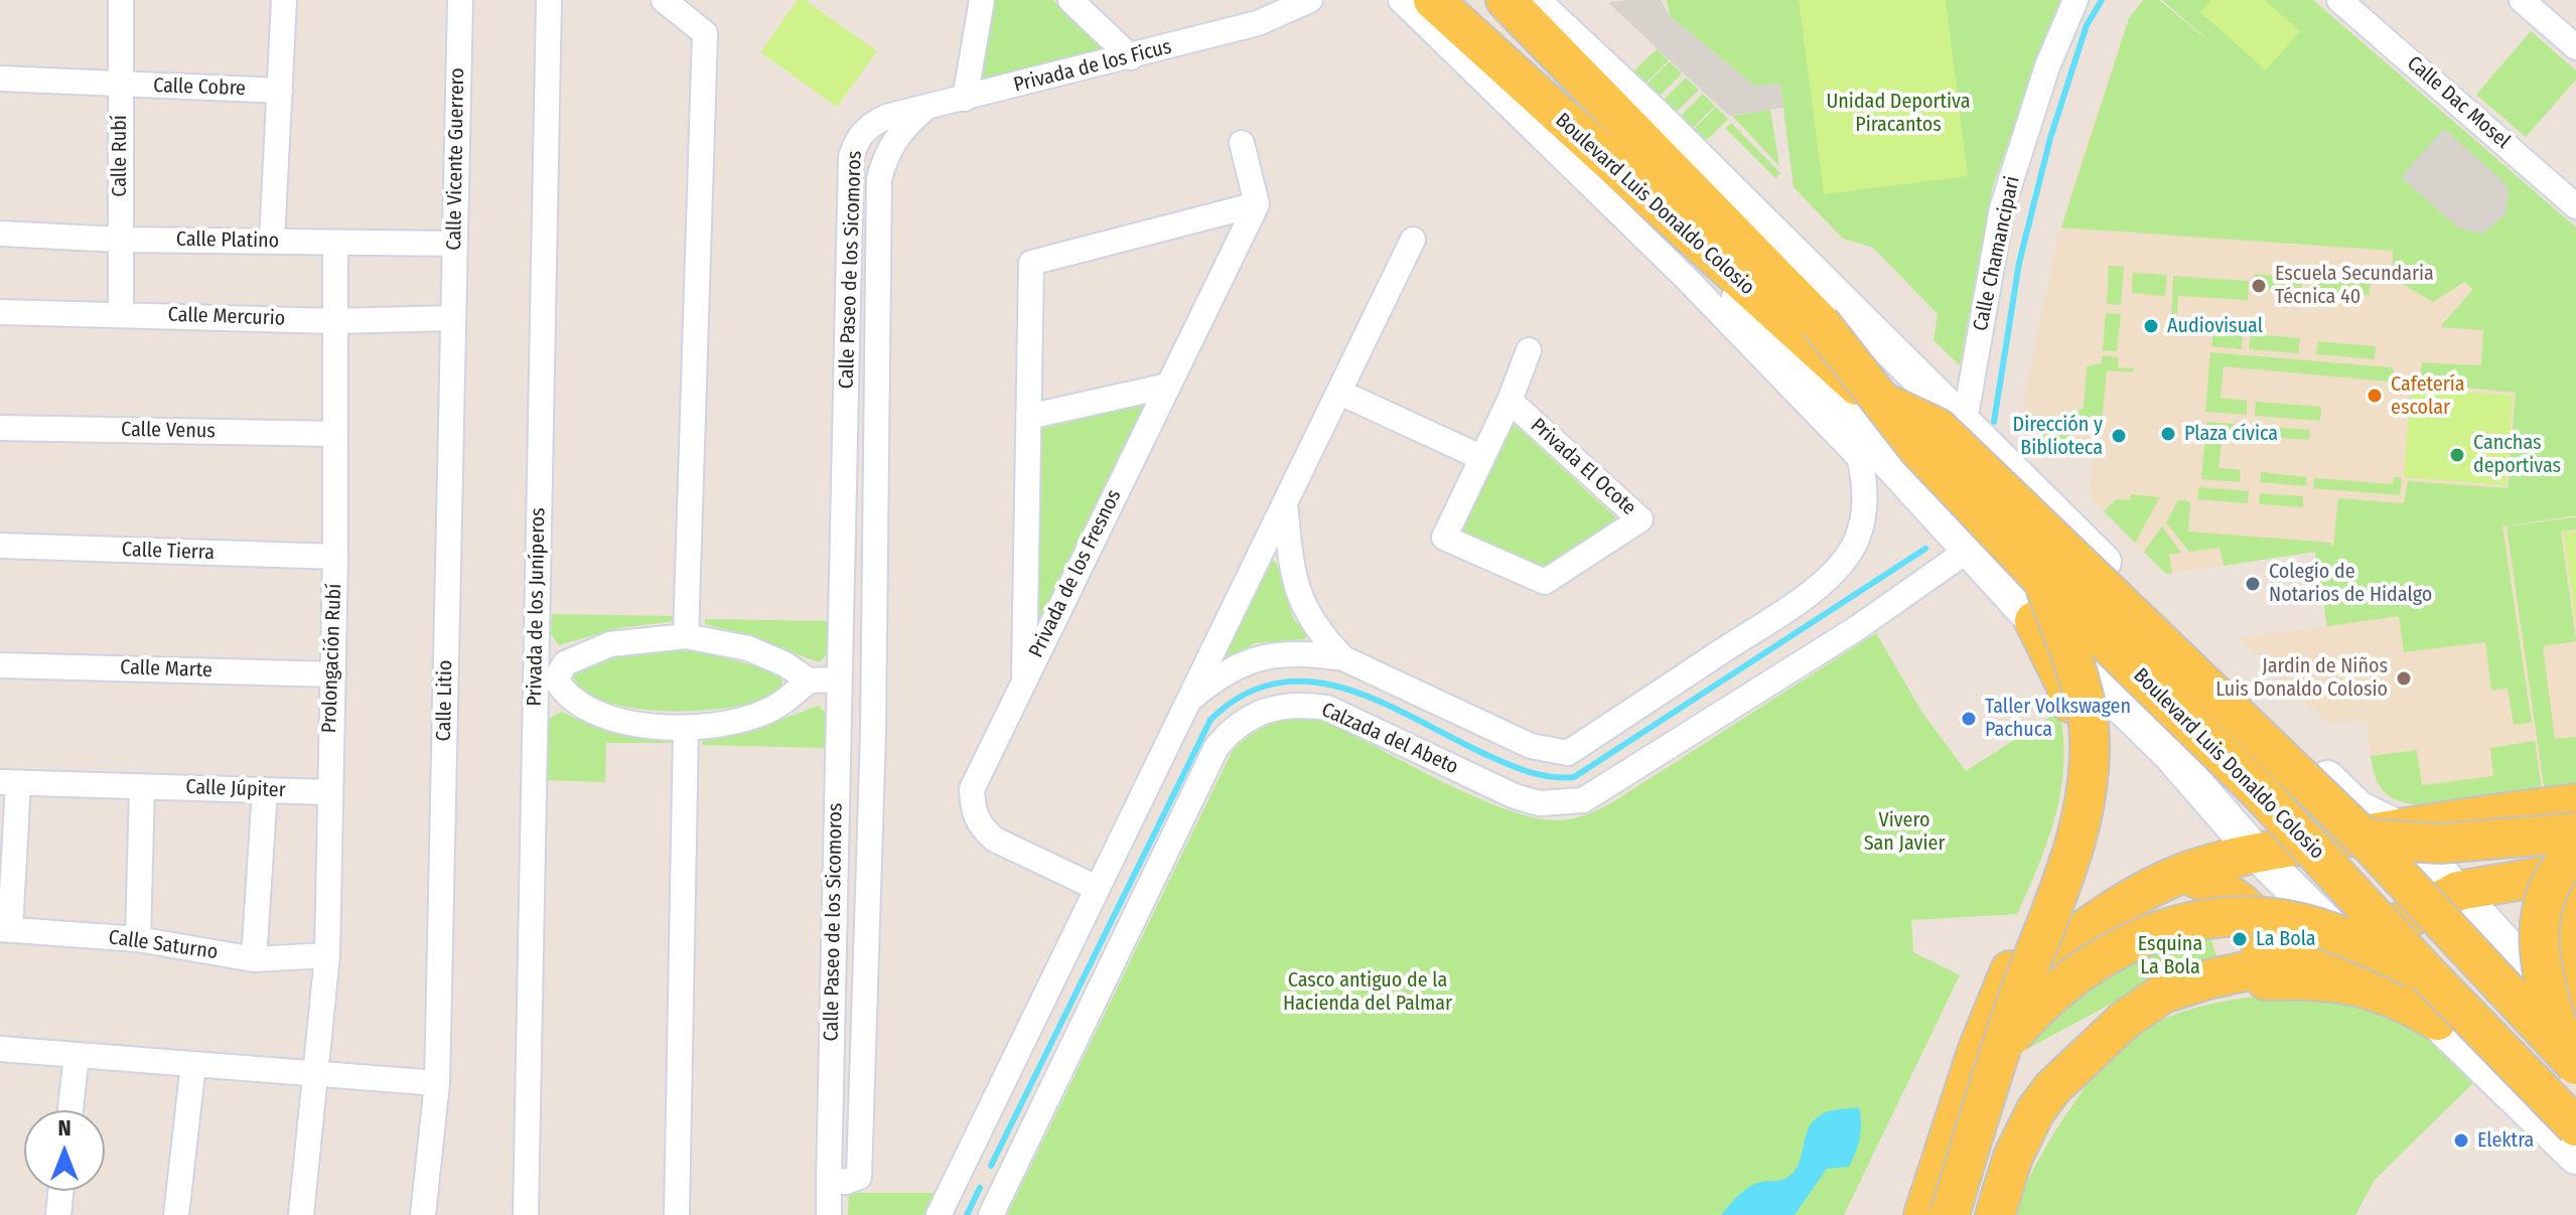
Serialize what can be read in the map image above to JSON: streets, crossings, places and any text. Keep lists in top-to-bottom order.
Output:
{
  "streets": {
    "main road": ["Boulevard Luis Donaldo Colosio"],
    "street": [
      "Privada de los Ficus",
      "Calle Cobre",
      "Calle Dac Mosel",
      "Calle Rubí",
      "Calle Vicente Guerrero",
      "Calle Platino",
      "Calle Chamancipari",
      "Calle Paseo de los Sicomoros",
      "Calle Mercurio",
      "Calle Venus",
      "Privada El Ocote",
      "Calle Tierra",
      "Privada de los Fresnos",
      "Privada de los Juníperos",
      "Prolongación Rubí",
      "Calle Marte",
      "Calle Litio",
      "Calzada del Abeto",
      "Calle Júpiter",
      "Calle Saturno"
    ]
  },
  "crossings": [
    ["Privada de los Ficus", "Calle Paseo de los Sicomoros"],
    ["Calle Cobre", "Calle Rubí"],
    ["Calle Rubí", "Calle Platino"],
    ["Calle Rubí", "Calle Mercurio"],
    ["Calle Vicente Guerrero", "Calle Platino"],
    ["Calle Vicente Guerrero", "Calle Mercurio"],
    ["Calle Vicente Guerrero", "Calle Litio"],
    ["Calle Platino", "Prolongación Rubí"],
    ["Calle Mercurio", "Prolongación Rubí"],
    ["Calle Mercurio", "Calle Litio"],
    ["Calle Venus", "Prolongación Rubí"],
    ["Calle Tierra", "Prolongación Rubí"],
    ["Prolongación Rubí", "Calle Marte"],
    ["Prolongación Rubí", "Calle Júpiter"],
    ["Prolongación Rubí", "Calle Saturno"]
  ],
  "parks": [
    "Unidad Deportiva Piracantos",
    "Vivero San Javier",
    "Esquina La Bola",
    "Casco antiguo de la Hacienda del Palmar"
  ],
  "places": [
    "Escuela Secundaria Técnica 40",
    "Audiovisual",
    "Cafetería escolar",
    "Plaza cívica",
    "Dirección y Biblioteca",
    "Canchas deportivas",
    "Colegio de Notarios de Hidalgo",
    "Jardin de Niños Luis Donaldo Colosio",
    "Taller Volkswagen Pachuca",
    "La Bola",
    "Elektra"
  ],
  "north": "top"
}
